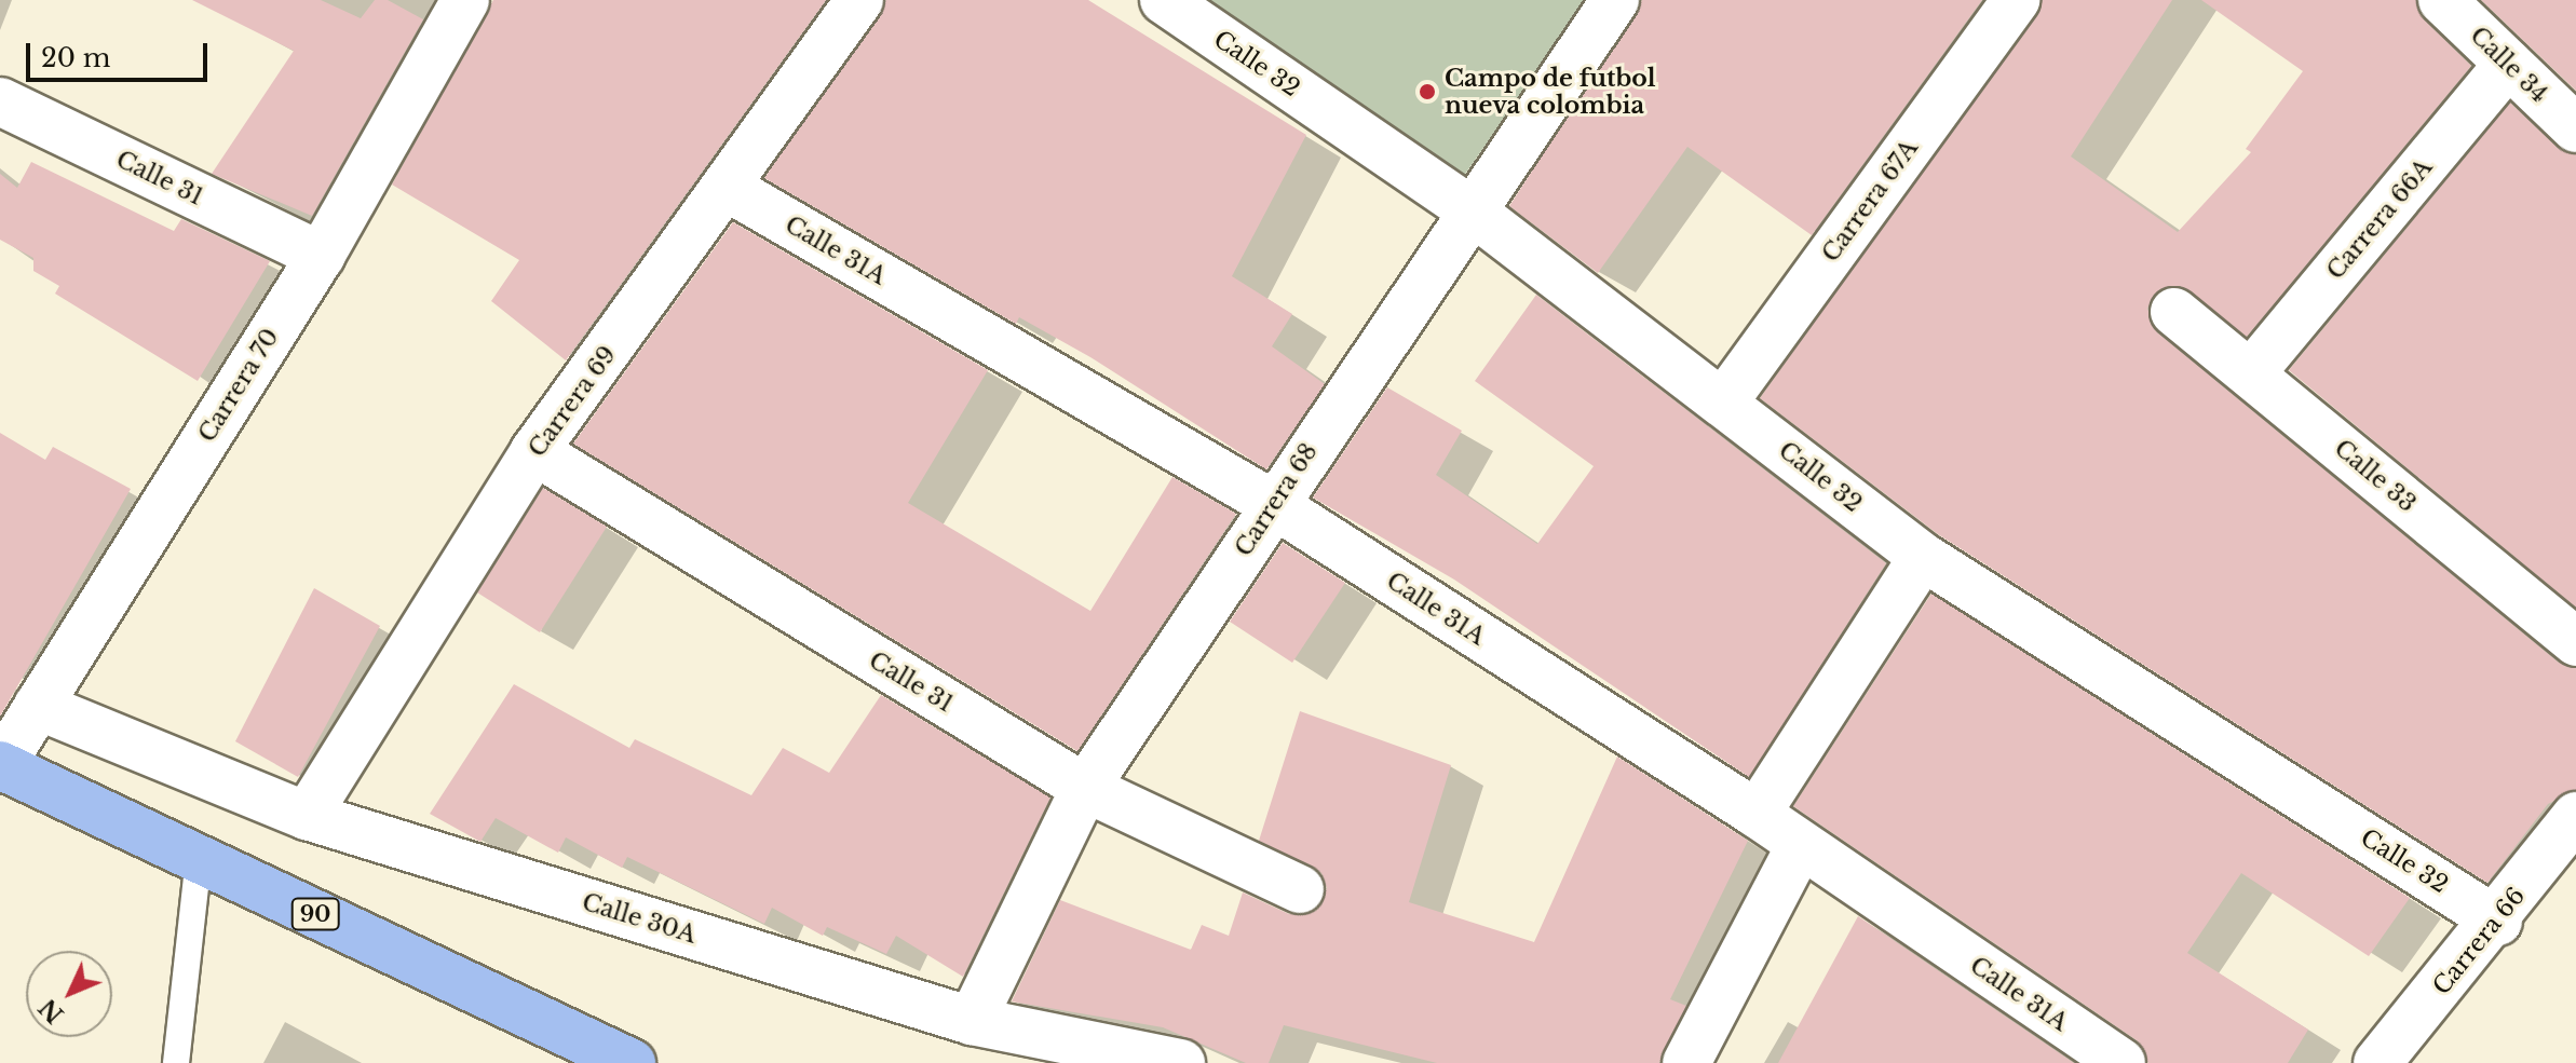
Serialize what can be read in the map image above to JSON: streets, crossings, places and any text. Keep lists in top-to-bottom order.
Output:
{
  "streets": {
    "highway": ["90"],
    "street": [
      "Calle 32",
      "Calle 34",
      "Calle 31",
      "Carrera 67A",
      "Carrera 66A",
      "Calle 31A",
      "Carrera 70",
      "Carrera 69",
      "Calle 33",
      "Carrera 68",
      "Calle 30A",
      "Carrera 66"
    ]
  },
  "crossings": [
    ["Calle 32", "Carrera 67A"],
    ["Calle 32", "Carrera 68"],
    ["Calle 32", "Carrera 66"],
    ["Calle 34", "Carrera 66A"],
    ["Calle 31", "Carrera 70"],
    ["Calle 31", "Carrera 69"],
    ["Calle 31", "Carrera 68"],
    ["Carrera 66A", "Calle 33"],
    ["Calle 31A", "Carrera 69"],
    ["Calle 31A", "Carrera 68"],
    ["Carrera 70", "90"],
    ["Carrera 70", "Calle 30A"],
    ["Carrera 69", "Calle 30A"],
    ["Carrera 68", "Calle 30A"]
  ],
  "places": ["Campo de futbol nueva colombia"],
  "scale_bar": "20 m",
  "north": "bottom left"
}
